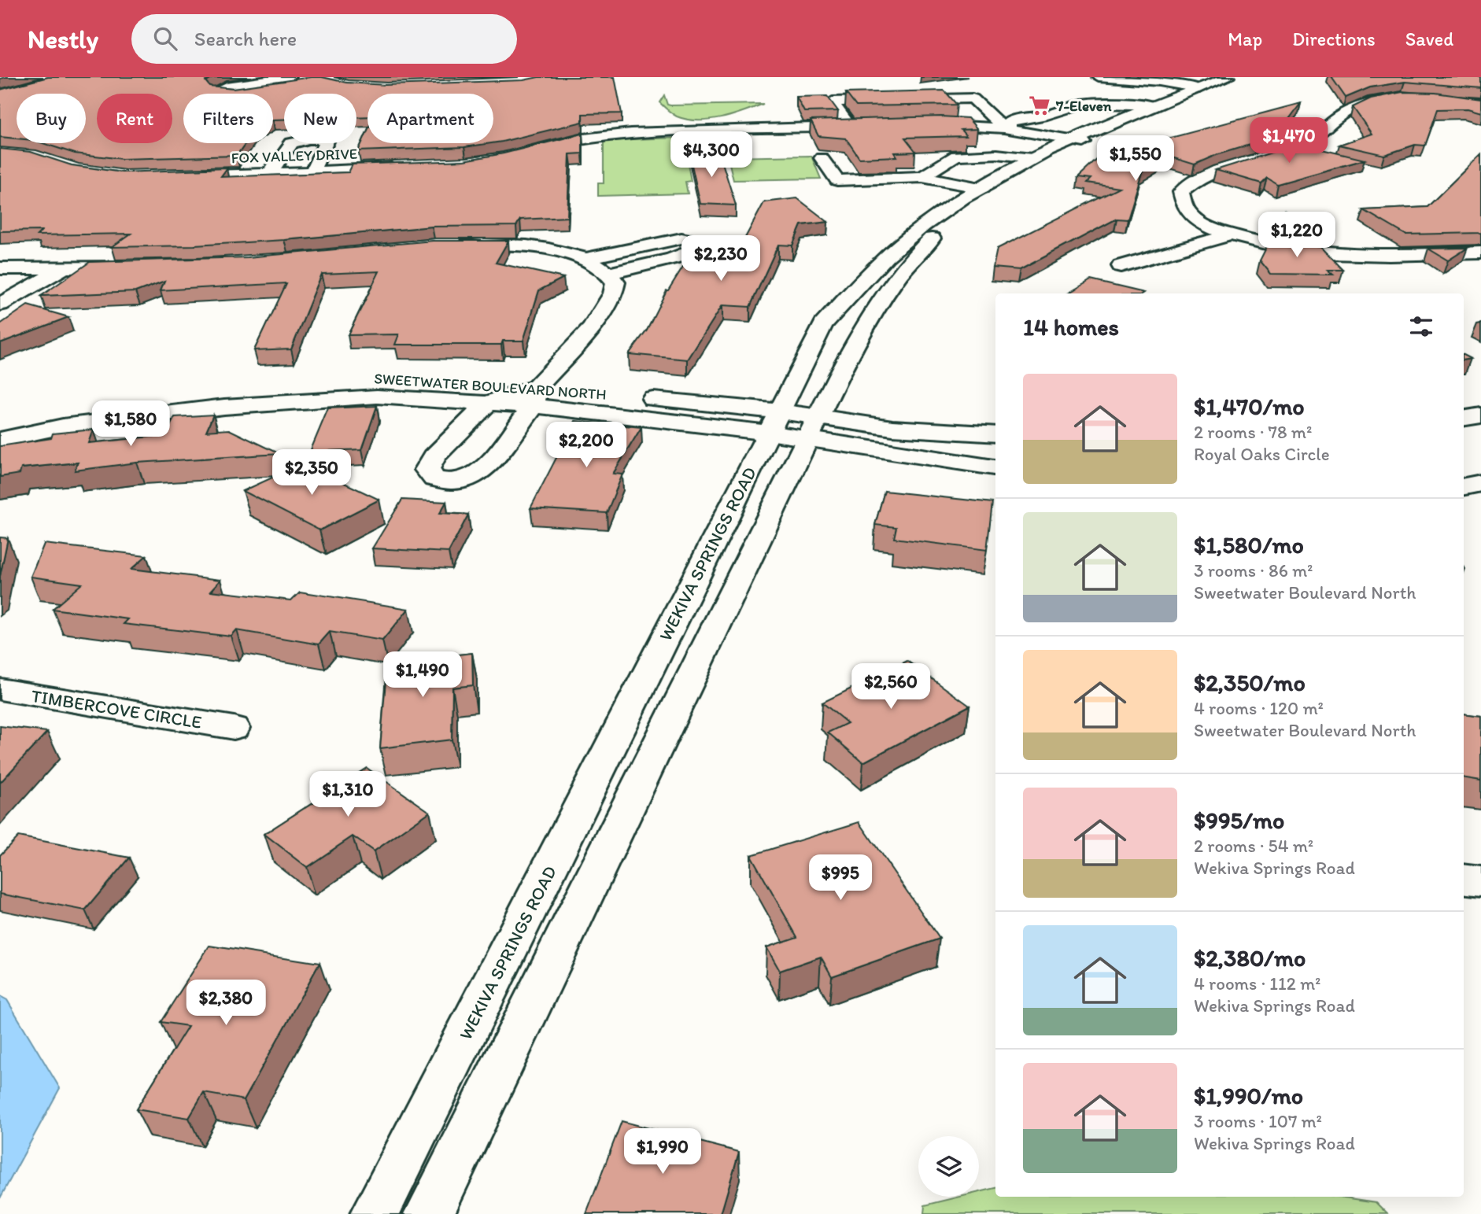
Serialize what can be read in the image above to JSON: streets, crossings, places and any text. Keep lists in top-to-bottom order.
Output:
{
  "streets": {
    "street": [
      "FOX VALLEY DRIVE",
      "SWEETWATER BOULEVARD NORTH",
      "WEKIVA SPRINGS ROAD",
      "TIMBERCOVE CIRCLE"
    ]
  },
  "crossings": [
    ["SWEETWATER BOULEVARD NORTH", "WEKIVA SPRINGS ROAD"]
  ],
  "places": {
    "supermarket": ["7-Eleven"]
  },
  "page": {
    "header": "Nestly",
    "search": "Search here",
    "nav": ["Map", "Directions", "Saved"],
    "chip": [
      "Buy",
      "Rent",
      "Filters",
      "New",
      "Apartment"
    ],
    "price": [
      "$1,470",
      "$4,300",
      "$1,550",
      "$1,220",
      "$2,230",
      "$1,580",
      "$2,200",
      "$2,350",
      "$1,490",
      "$2,560",
      "$1,310",
      "$995",
      "$2,380",
      "$1,990"
    ],
    "heading": "14 homes",
    "list": [
      {
        "name": "$1,470/mo",
        "note": "2 rooms · 78 m² · Royal Oaks Circle"
      },
      {
        "name": "$1,580/mo",
        "note": "3 rooms · 86 m² · Sweetwater Boulevard North"
      },
      {
        "name": "$2,350/mo",
        "note": "4 rooms · 120 m² · Sweetwater Boulevard North"
      },
      {
        "name": "$995/mo",
        "note": "2 rooms · 54 m² · Wekiva Springs Road"
      },
      {
        "name": "$2,380/mo",
        "note": "4 rooms · 112 m² · Wekiva Springs Road"
      },
      {
        "name": "$1,990/mo",
        "note": "3 rooms · 107 m² · Wekiva Springs Road"
      }
    ]
  }
}
